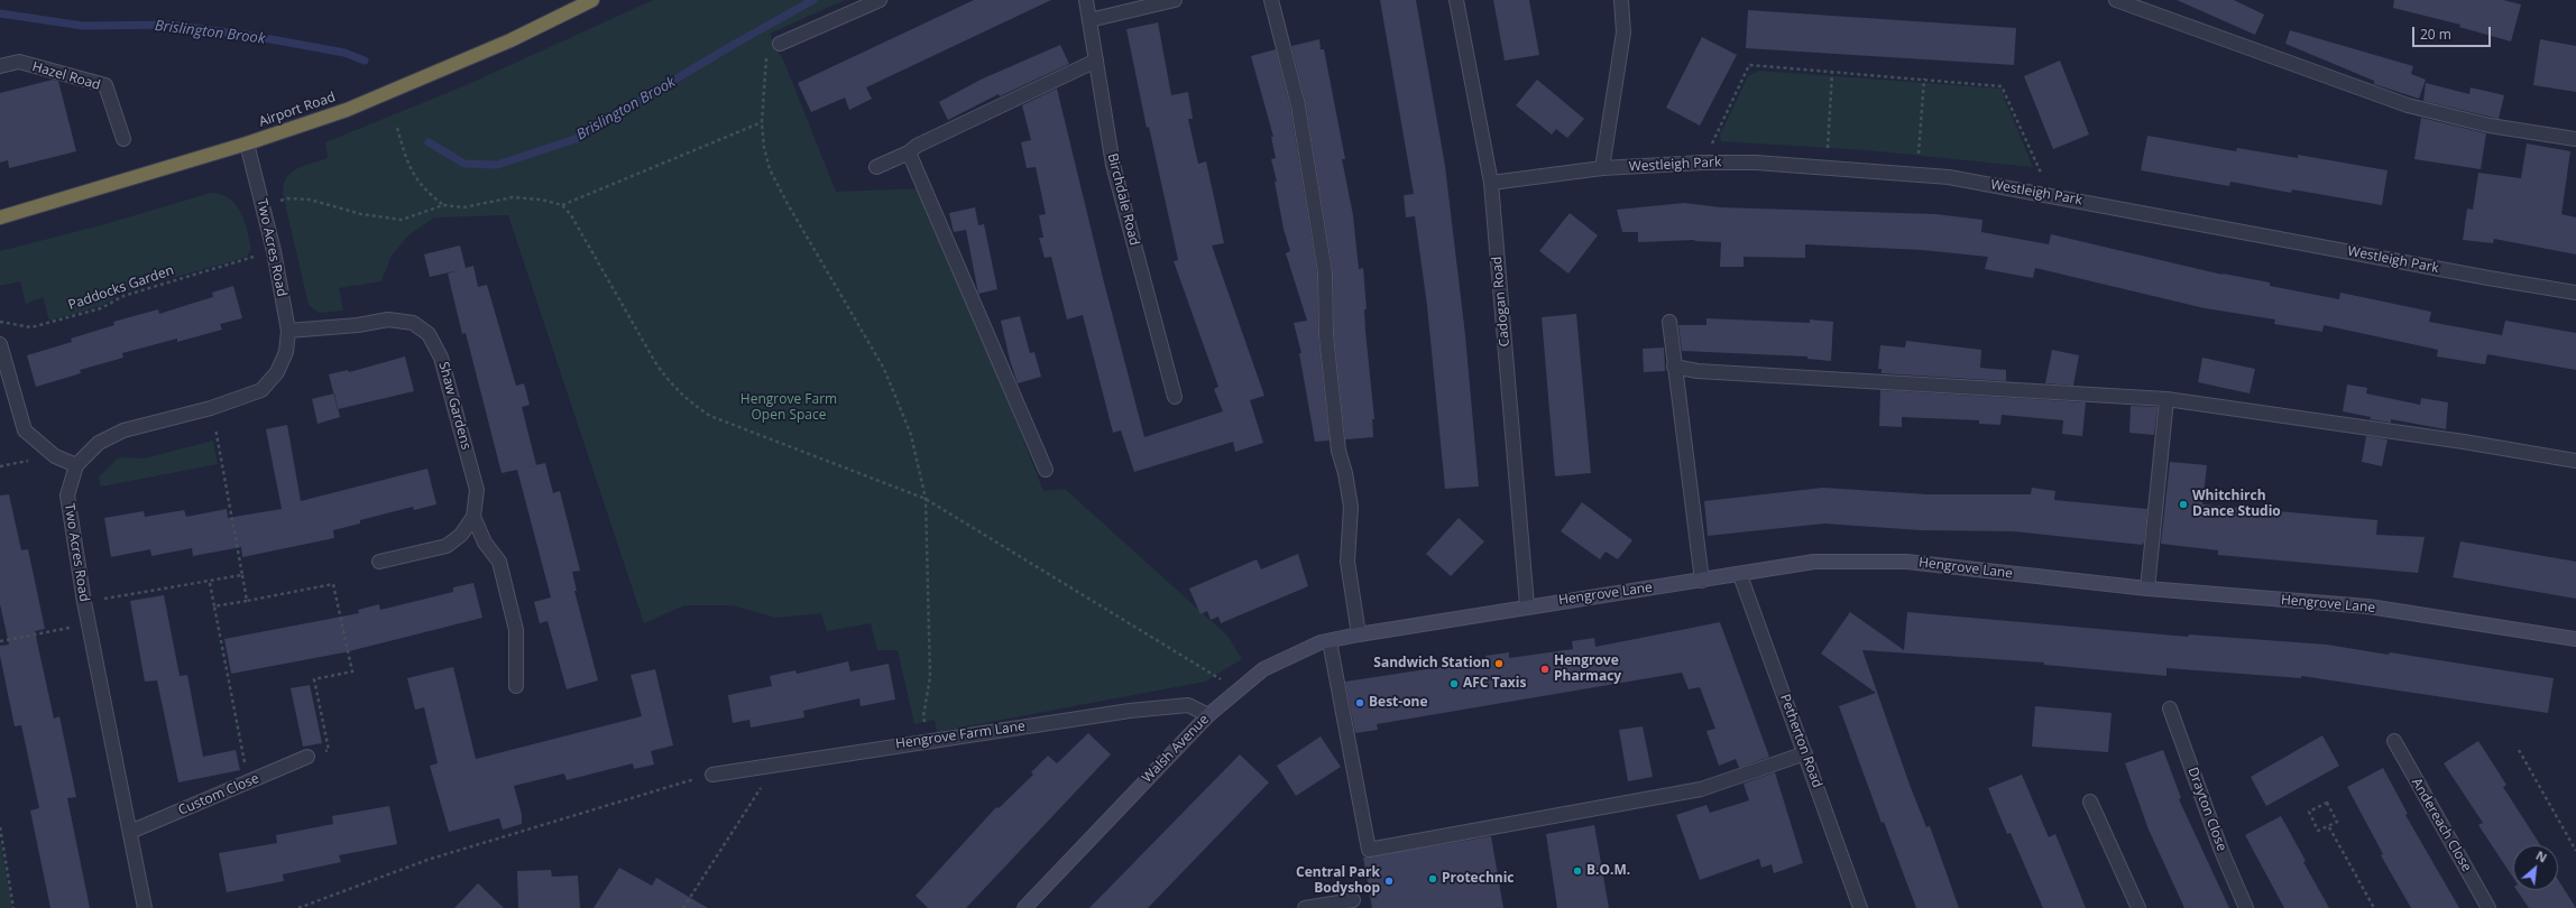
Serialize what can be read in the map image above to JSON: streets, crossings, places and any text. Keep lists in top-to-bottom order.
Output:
{
  "streets": {
    "highway": ["Airport Road"],
    "street": [
      "Hazel Road",
      "Westleigh Park",
      "Birchdale Road",
      "Two Acres Road",
      "Cadogan Road",
      "Shaw Gardens",
      "Hengrove Lane",
      "Hengrove Farm Lane",
      "Petherton Road",
      "Walsh Avenue",
      "Custom Close",
      "Drayton Close",
      "Andereach Close"
    ],
    "path": ["Paddocks Garden"]
  },
  "crossings": [
    ["Airport Road", "Two Acres Road"],
    ["Westleigh Park", "Cadogan Road"],
    ["Two Acres Road", "Paddocks Garden"],
    ["Two Acres Road", "Shaw Gardens"],
    ["Two Acres Road", "Custom Close"],
    ["Cadogan Road", "Hengrove Lane"],
    ["Hengrove Lane", "Petherton Road"],
    ["Hengrove Lane", "Walsh Avenue"],
    ["Hengrove Farm Lane", "Walsh Avenue"]
  ],
  "water": ["Brislington Brook"],
  "parks": ["Hengrove Farm Open Space"],
  "places": [
    "Whitchirch Dance Studio",
    "Sandwich Station",
    "Hengrove Pharmacy",
    "AFC Taxis",
    "Best-one",
    "B.O.M.",
    "Protechnic",
    "Central Park Bodyshop"
  ],
  "scale_bar": "20 m",
  "north": "top right"
}
